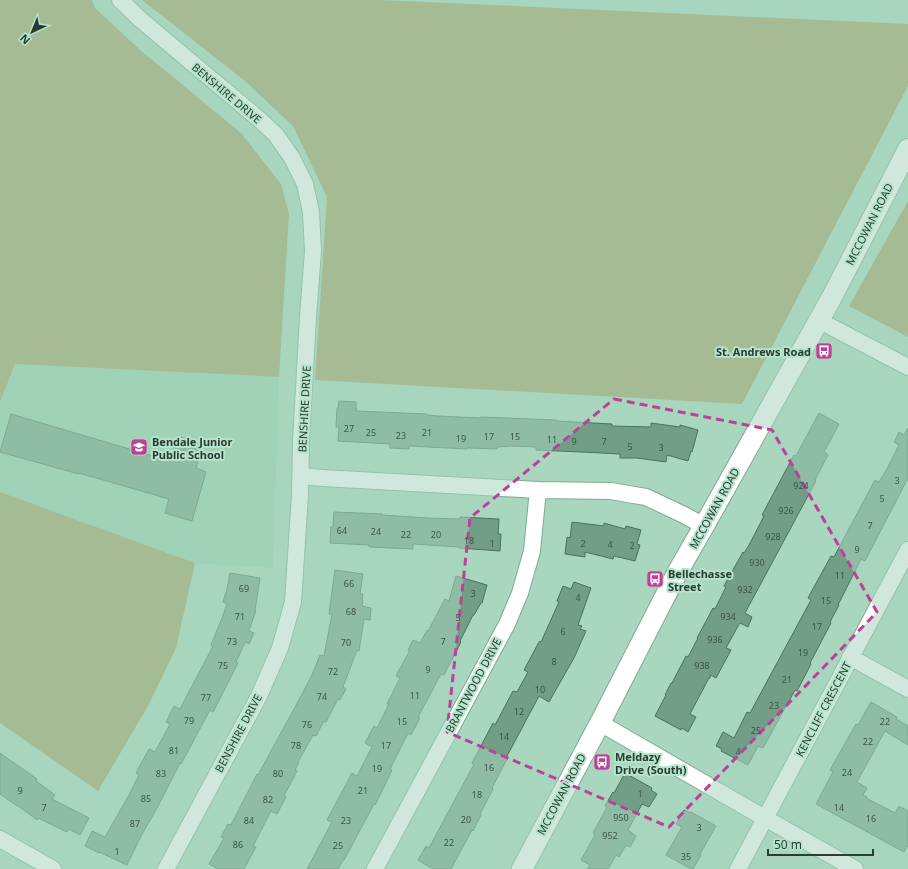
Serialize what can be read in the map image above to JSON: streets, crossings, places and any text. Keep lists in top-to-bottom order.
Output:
{
  "streets": {
    "main road": ["MCCOWAN ROAD"],
    "street": ["BENSHIRE DRIVE", "BRANTWOOD DRIVE", "KENCLIFF CRESCENT"]
  },
  "places": {
    "bus stop": ["St. Andrews Road", "Bellechasse Street", "Meldazy Drive (South)"],
    "school or university": ["Bendale Junior Public School"]
  },
  "house_numbers": [
    "27",
    "25",
    "21",
    "23",
    "17",
    "15",
    "19",
    "11",
    "9",
    "7",
    "5",
    "3",
    "3",
    "924",
    "5",
    "926",
    "7",
    "64",
    "24",
    "22",
    "20",
    "928",
    "18",
    "1",
    "2",
    "4",
    "2",
    "9",
    "930",
    "11",
    "66",
    "69",
    "932",
    "3",
    "4",
    "15",
    "68",
    "71",
    "934",
    "5",
    "17",
    "6",
    "936",
    "73",
    "7",
    "70",
    "19",
    "8",
    "75",
    "938",
    "9",
    "72",
    "21",
    "10",
    "11",
    "74",
    "77",
    "23",
    "12",
    "79",
    "15",
    "22",
    "76",
    "25",
    "14",
    "22",
    "78",
    "17",
    "81",
    "4",
    "16",
    "19",
    "24",
    "83",
    "80",
    "9",
    "21",
    "1",
    "18",
    "85",
    "82",
    "7",
    "14",
    "950",
    "16",
    "20",
    "84",
    "23",
    "87",
    "3",
    "952",
    "22",
    "86",
    "25",
    "1",
    "35"
  ],
  "scale_bar": "50 m",
  "north": "bottom left"
}
